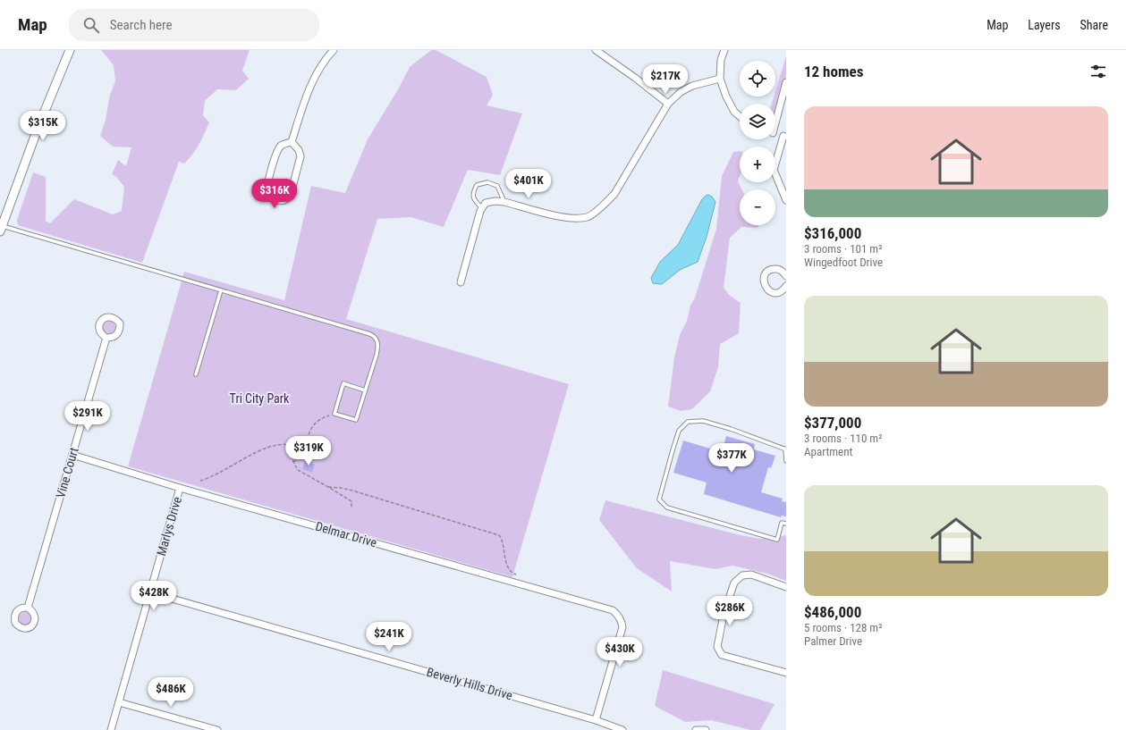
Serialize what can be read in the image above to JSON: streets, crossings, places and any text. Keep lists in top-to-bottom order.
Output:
{
  "streets": {
    "street": [
      "Vine Court",
      "Marlys Drive",
      "Delmar Drive",
      "Beverly Hills Drive"
    ]
  },
  "crossings": [
    ["Vine Court", "Delmar Drive"],
    ["Marlys Drive", "Delmar Drive"],
    ["Marlys Drive", "Beverly Hills Drive"],
    ["Delmar Drive", "Beverly Hills Drive"]
  ],
  "parks": ["Tri City Park"],
  "page": {
    "header": "Map",
    "search": "Search here",
    "nav": ["Map", "Layers", "Share"],
    "heading": "12 homes",
    "map_buttons": ["+", "−"],
    "price": [
      "$217K",
      "$315K",
      "$401K",
      "$316K",
      "$291K",
      "$319K",
      "$377K",
      "$428K",
      "$286K",
      "$241K",
      "$430K",
      "$486K"
    ],
    "list": [
      {
        "name": "$316,000",
        "note": "3 rooms · 101 m² · Wingedfoot Drive"
      },
      {
        "name": "$377,000",
        "note": "3 rooms · 110 m² · Apartment"
      },
      {
        "name": "$486,000",
        "note": "5 rooms · 128 m² · Palmer Drive"
      }
    ]
  }
}
